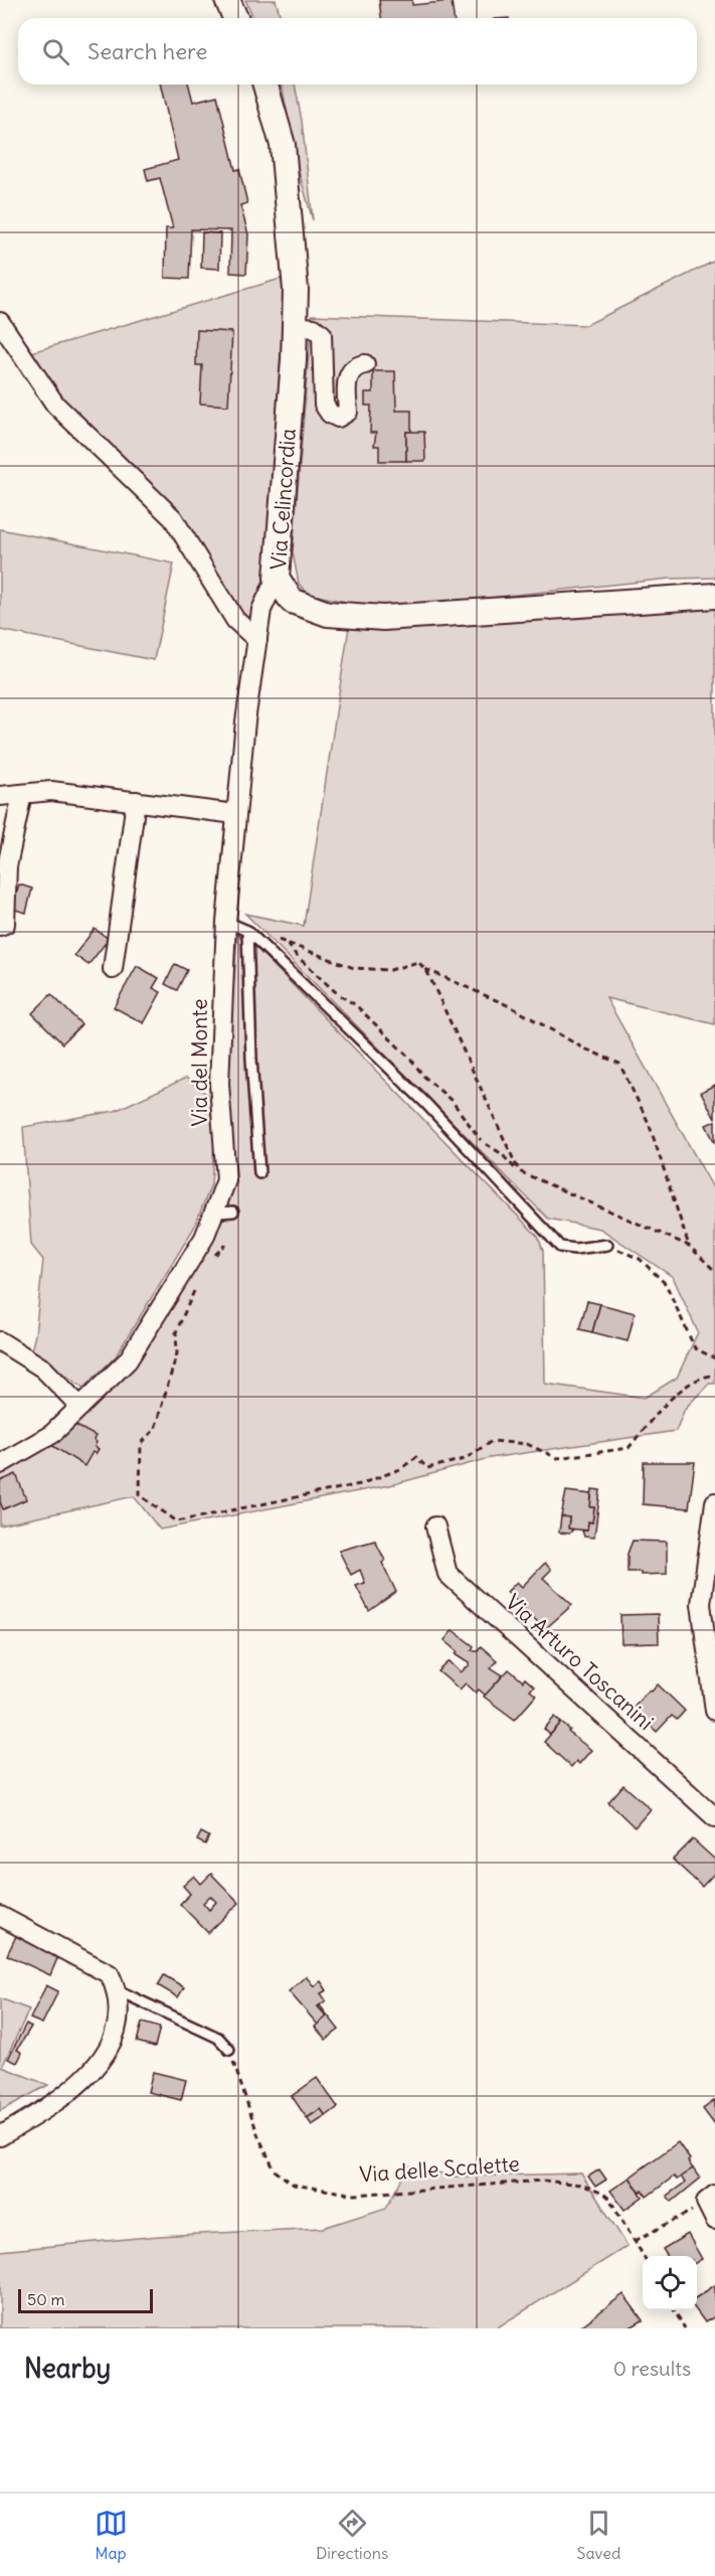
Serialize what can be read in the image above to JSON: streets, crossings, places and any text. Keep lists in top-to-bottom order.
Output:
{
  "streets": {
    "street": ["Via Celincordia", "Via del Monte", "Via Arturo Toscanini"],
    "path": ["Via delle Scalette"]
  },
  "crossings": [
    ["Via Celincordia", "Via del Monte"]
  ],
  "scale_bar": "50 m",
  "page": {
    "search": "Search here",
    "scale": "50 m",
    "heading": ["Nearby", "0 results"],
    "nav": ["Map", "Directions", "Saved"]
  }
}
